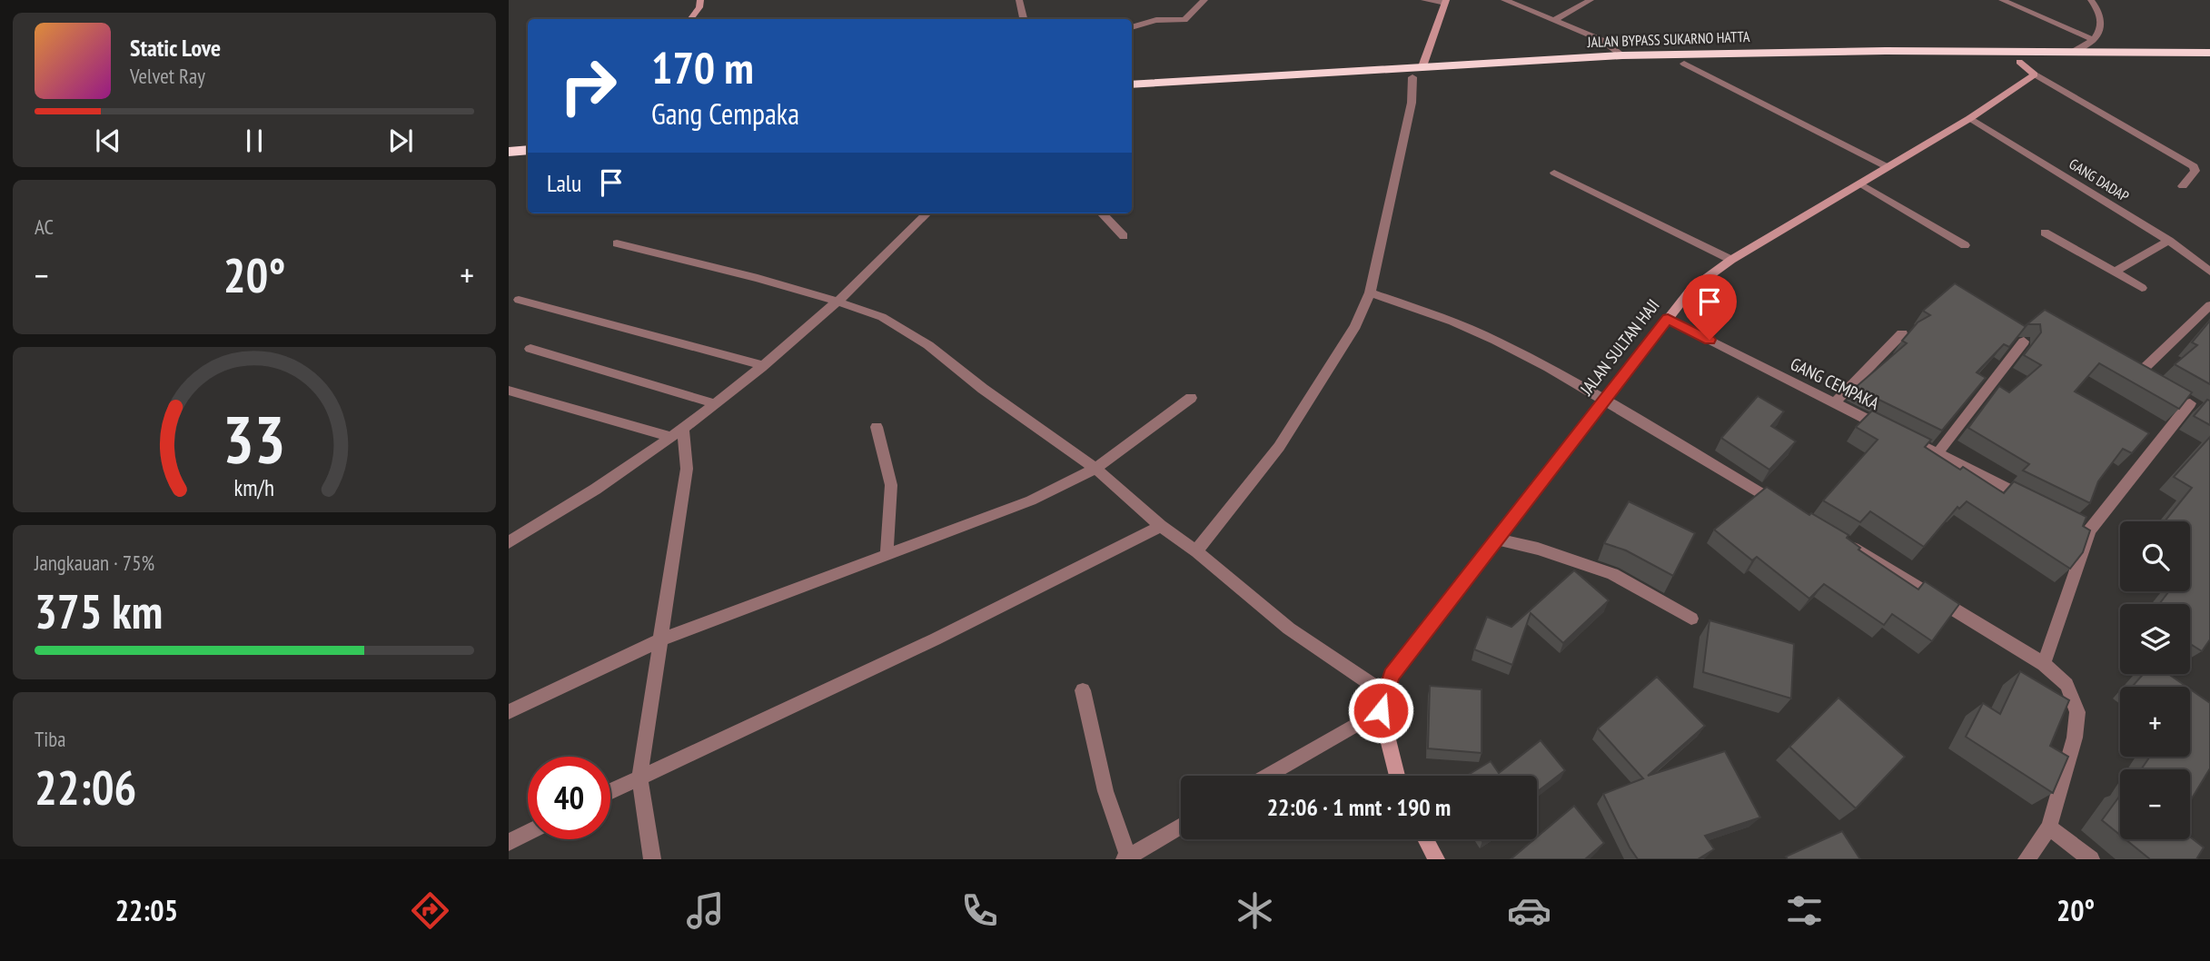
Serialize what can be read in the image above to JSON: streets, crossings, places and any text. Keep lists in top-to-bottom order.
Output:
{
  "streets": {
    "highway": ["JALAN BYPASS SUKARNO HATTA"],
    "street": ["GANG DADAP", "JALAN SULTAN HAJI", "GANG CEMPAKA"]
  },
  "crossings": [
    ["GANG DADAP", "JALAN SULTAN HAJI"],
    ["JALAN SULTAN HAJI", "GANG CEMPAKA"]
  ],
  "page": {
    "turn": ["170 m", "Gang Cempaka"],
    "song": ["Static Love", "Velvet Ray"],
    "then": "Lalu",
    "tile": [
      "AC",
      ["Jangkauan · 75%", "375 km"],
      ["Tiba", "22:06"]
    ],
    "heat": ["−", "20°", "+"],
    "map_buttons": ["+", "−"],
    "limit": "40",
    "trip": "22:06 · 1 mnt · 190 m",
    "tabs": ["22:05", "20°"],
    "gauge": ["33", "km/h"]
  }
}
